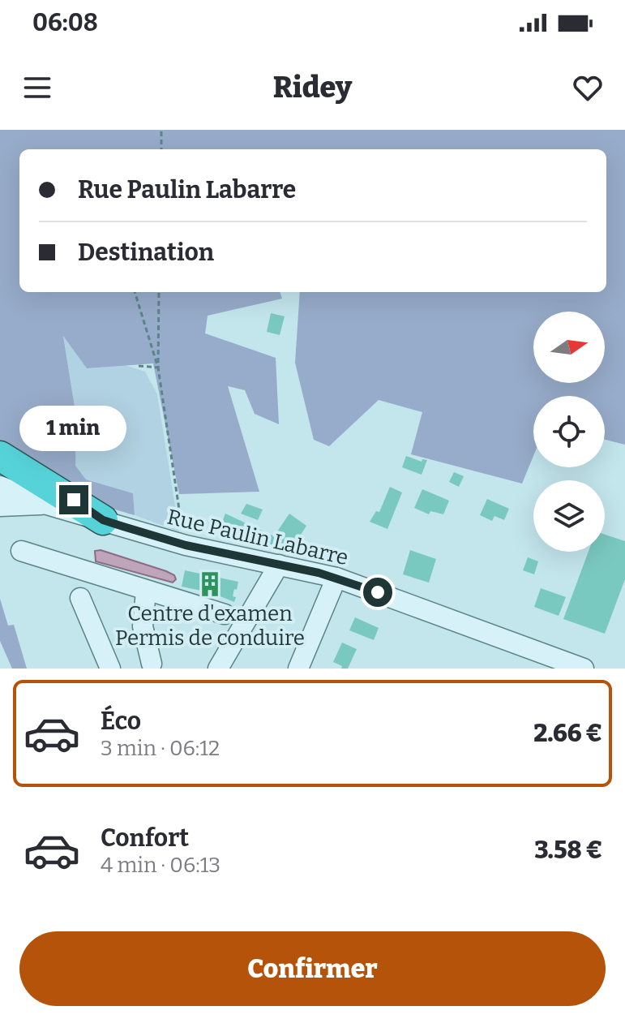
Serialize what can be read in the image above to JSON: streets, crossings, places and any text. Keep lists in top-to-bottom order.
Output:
{
  "streets": {
    "street": ["Rue Paulin Labarre"]
  },
  "places": {
    "building": ["Centre d'examen Permis de conduire"]
  },
  "north": "right",
  "page": {
    "status": "06:08",
    "header": "Ridey",
    "banner": ["Rue Paulin Labarre", "Destination"],
    "bubble": "1 min",
    "list": [
      {
        "name": "Éco",
        "note": "3 min · 06:12",
        "value": "2.66 €"
      },
      {
        "name": "Confort",
        "note": "4 min · 06:13",
        "value": "3.58 €"
      }
    ],
    "buttons": "Confirmer"
  }
}
